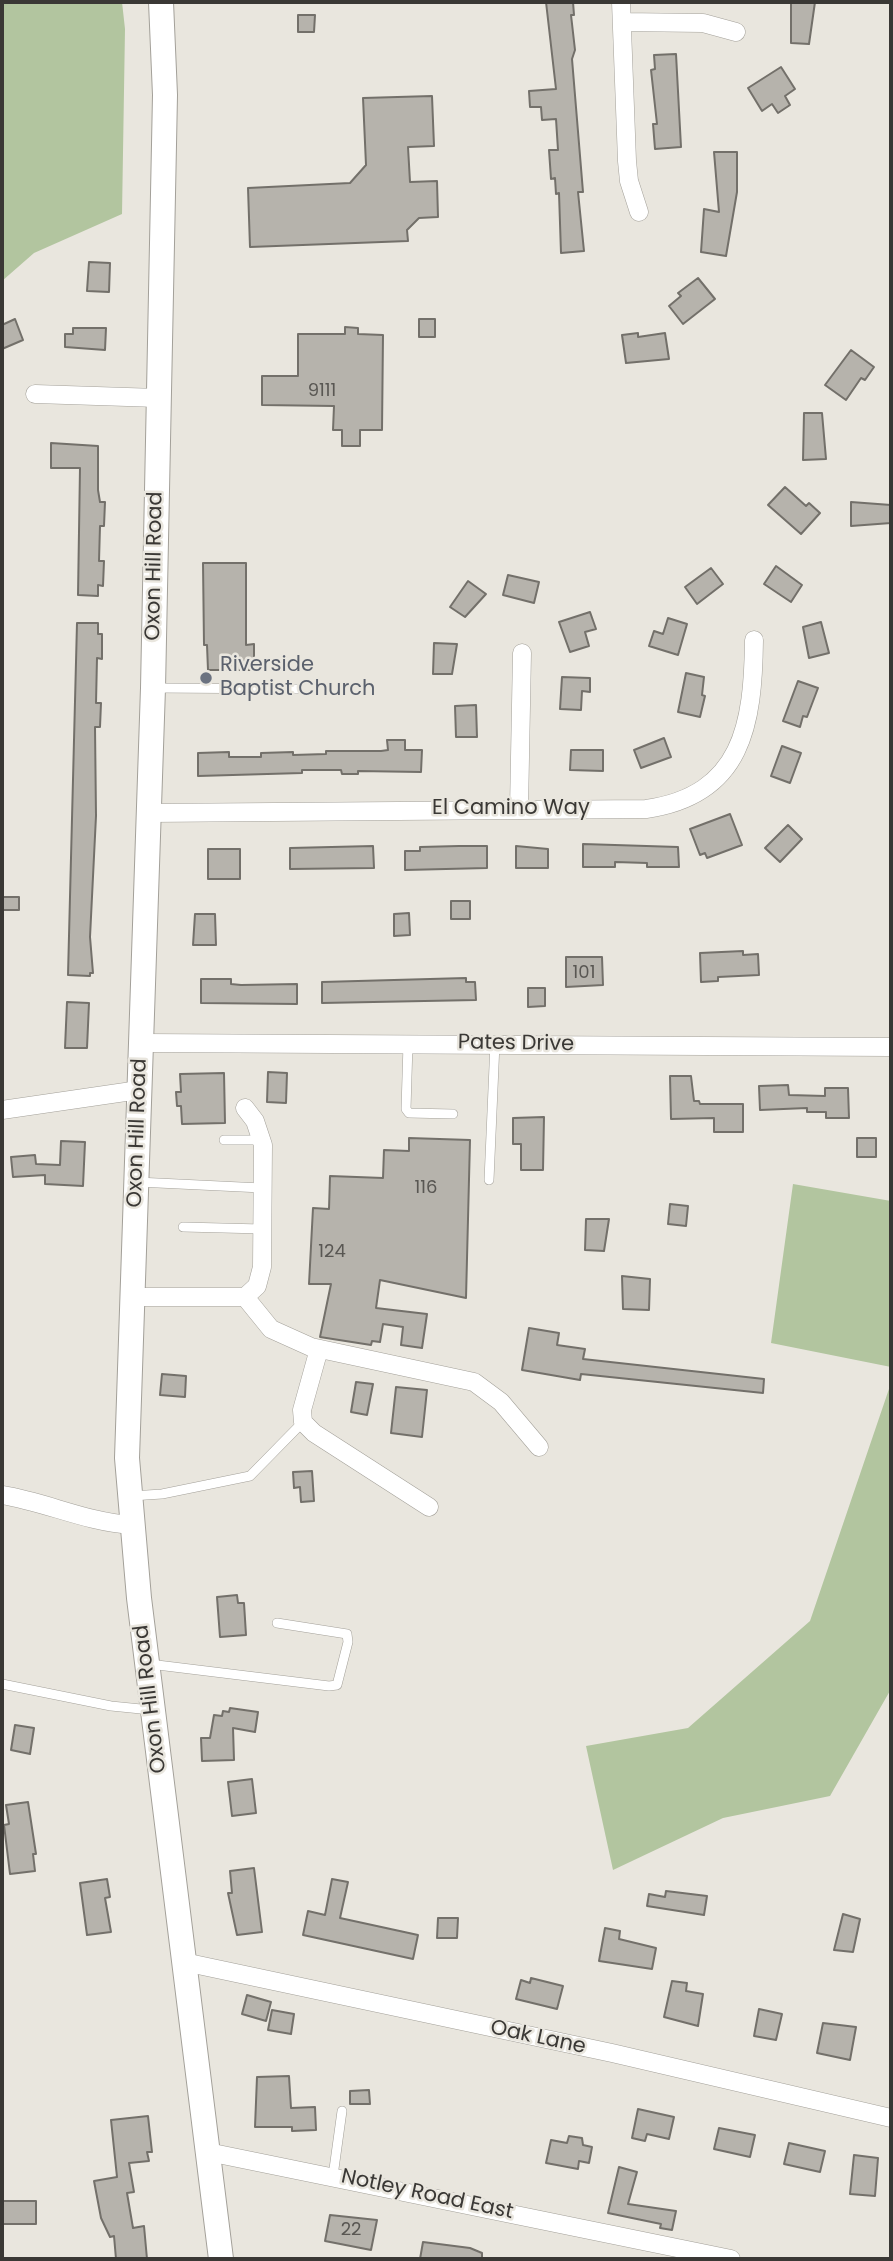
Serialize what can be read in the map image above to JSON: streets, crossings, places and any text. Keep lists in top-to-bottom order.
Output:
{
  "streets": {
    "main road": ["Oxon Hill Road"],
    "street": [
      "El Camino Way",
      "Pates Drive",
      "Oak Lane",
      "Notley Road East"
    ]
  },
  "crossings": [
    ["Oxon Hill Road", "El Camino Way"],
    ["Oxon Hill Road", "Pates Drive"],
    ["Oxon Hill Road", "Oak Lane"],
    ["Oxon Hill Road", "Notley Road East"]
  ],
  "places": ["Riverside Baptist Church"],
  "house_numbers": [
    "9111",
    "101",
    "116",
    "124",
    "22"
  ]
}
